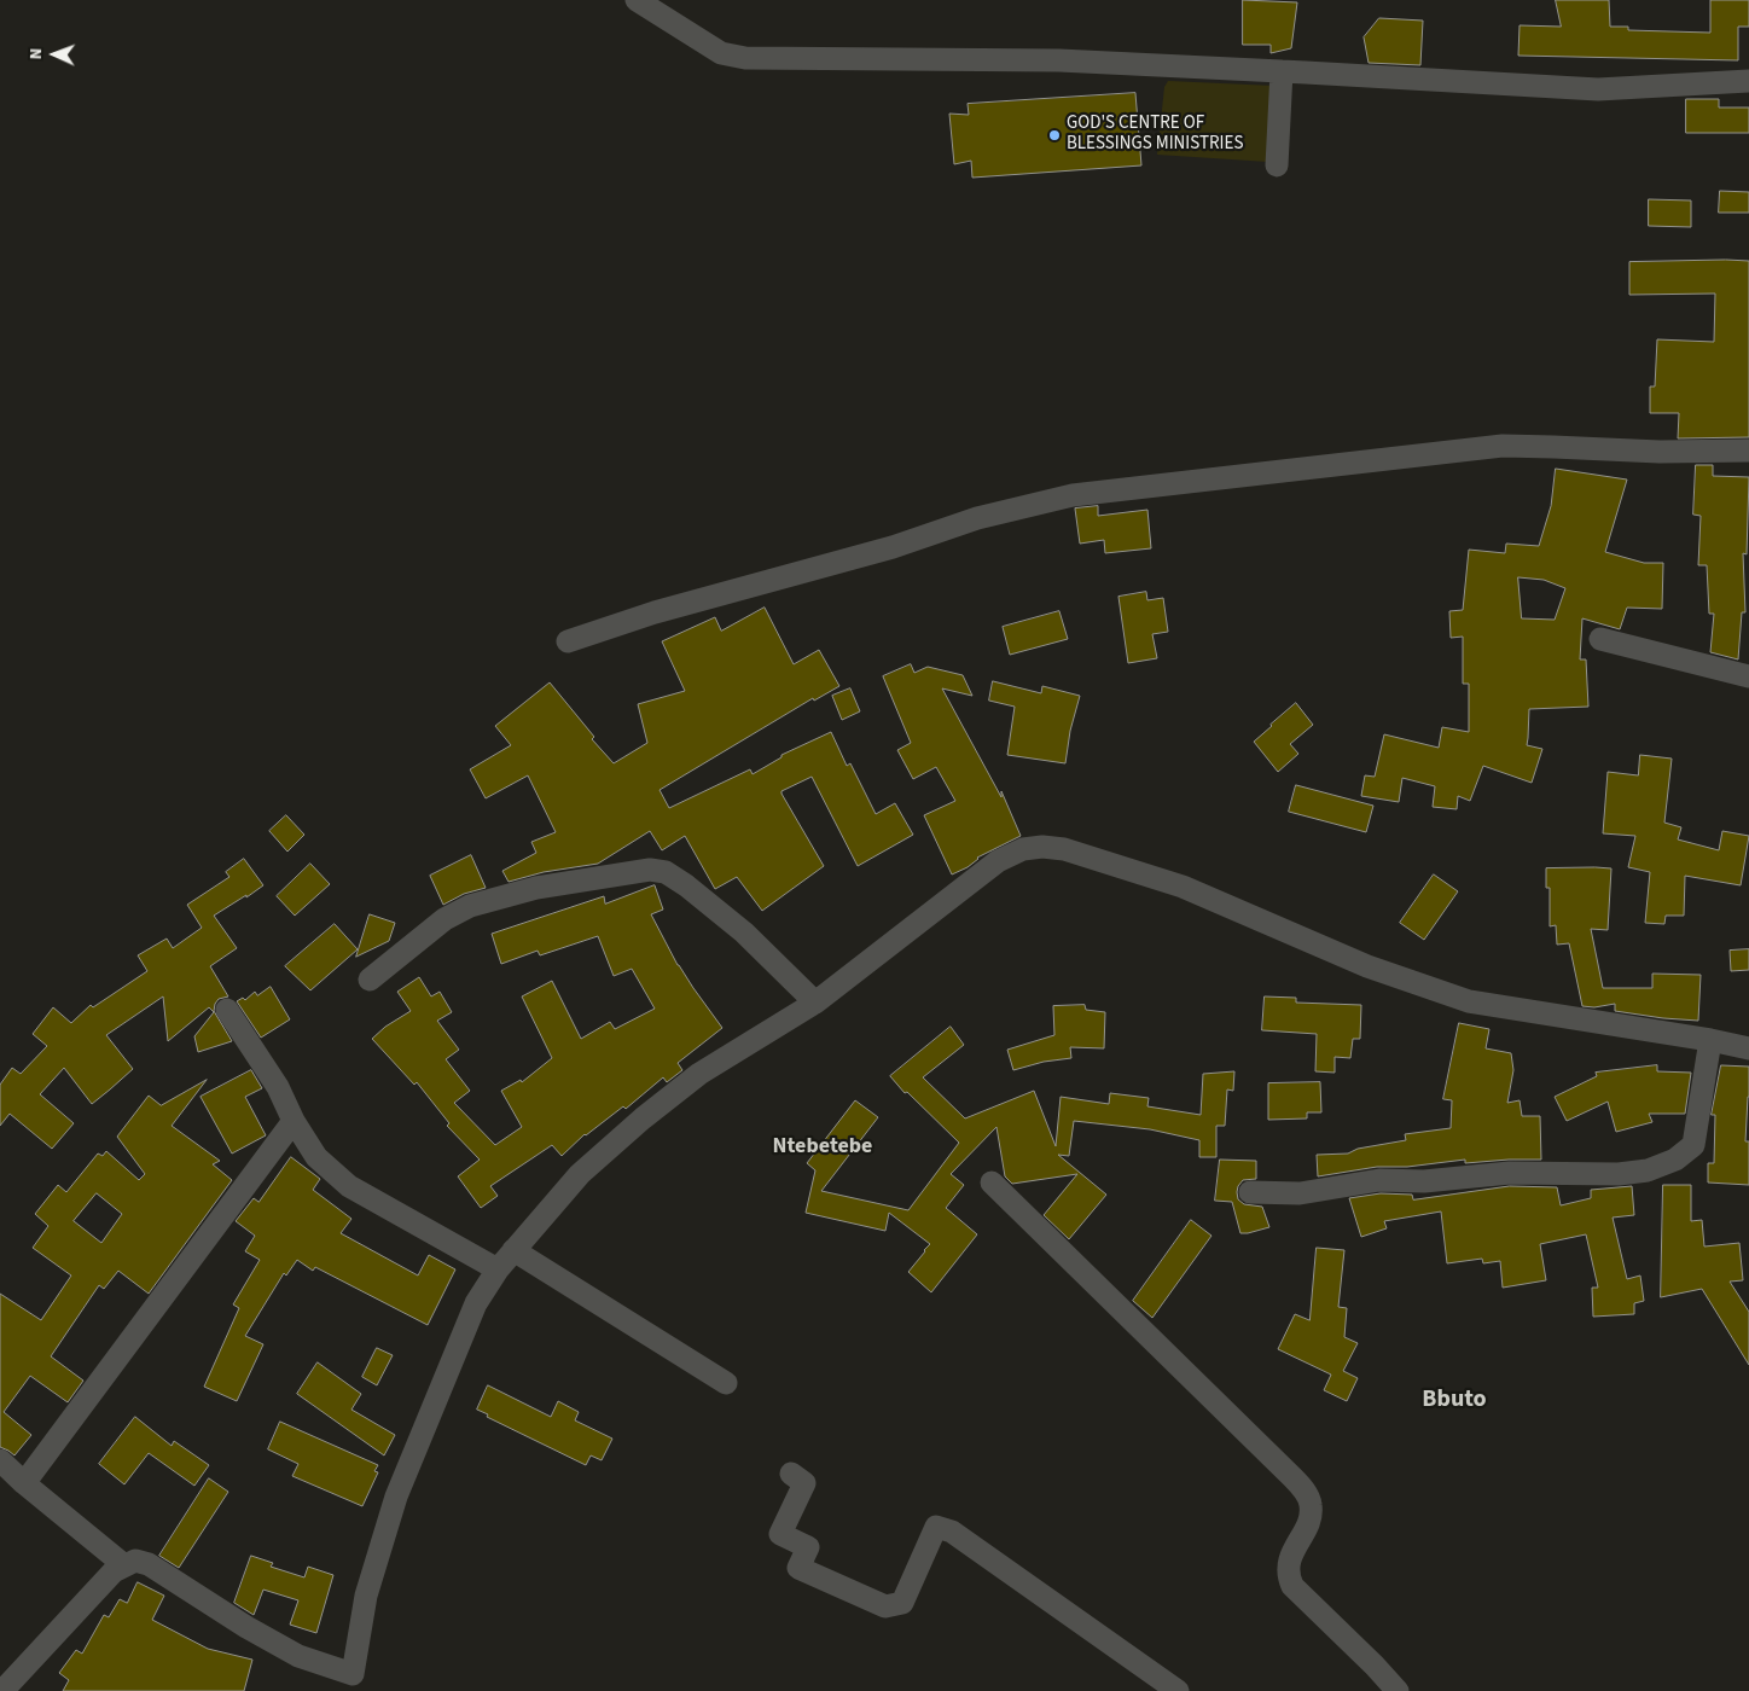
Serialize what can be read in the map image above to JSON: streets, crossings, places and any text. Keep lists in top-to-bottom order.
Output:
{
  "districts": ["Ntebetebe", "Bbuto"],
  "places": ["GOD'S CENTRE OF BLESSINGS MINISTRIES"],
  "north": "left"
}
